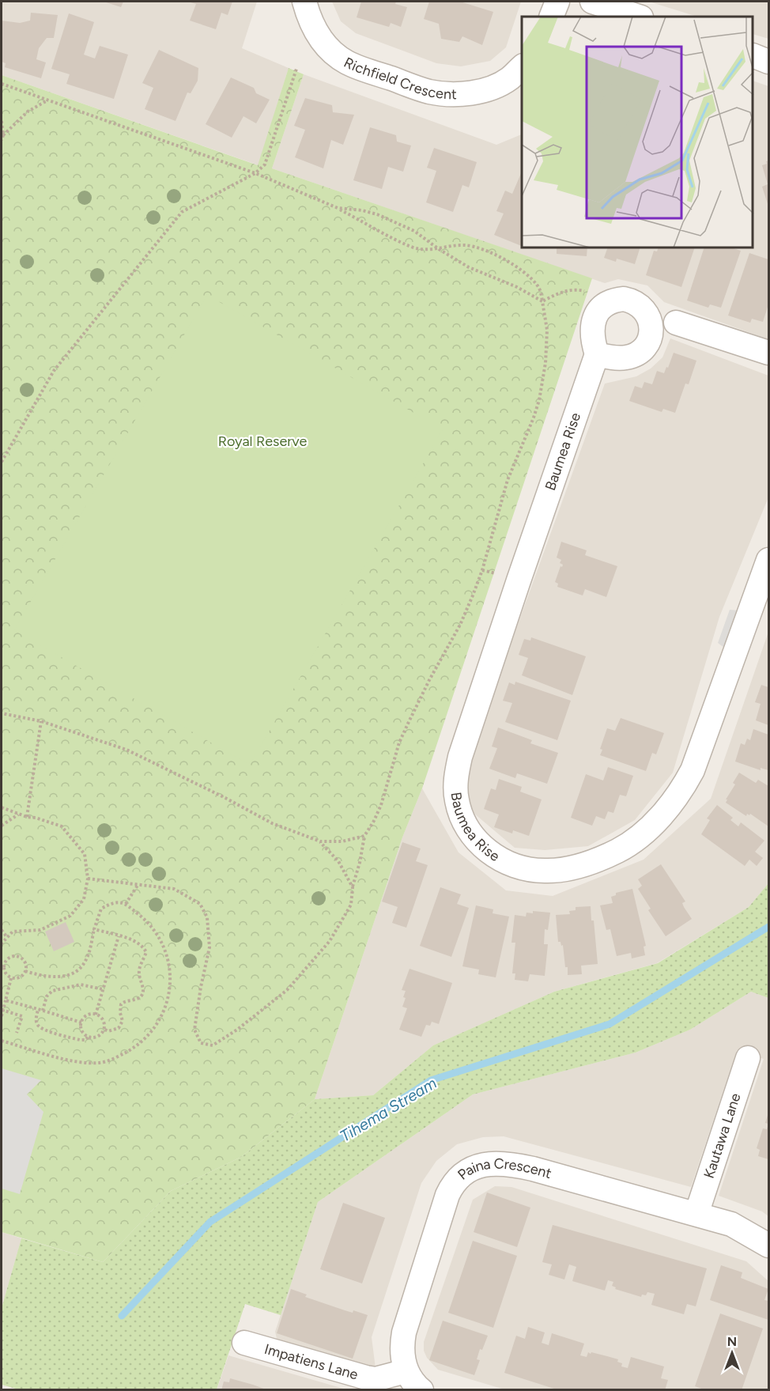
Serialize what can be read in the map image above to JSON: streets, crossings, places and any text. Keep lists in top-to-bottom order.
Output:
{
  "streets": {
    "street": [
      "Richfield Crescent",
      "Baumea Rise",
      "Kautawa Lane",
      "Paina Crescent",
      "Impatiens Lane"
    ]
  },
  "crossings": [
    ["Kautawa Lane", "Paina Crescent"],
    ["Paina Crescent", "Impatiens Lane"]
  ],
  "water": ["Tihema Stream"],
  "parks": ["Royal Reserve"],
  "north": "top"
}
